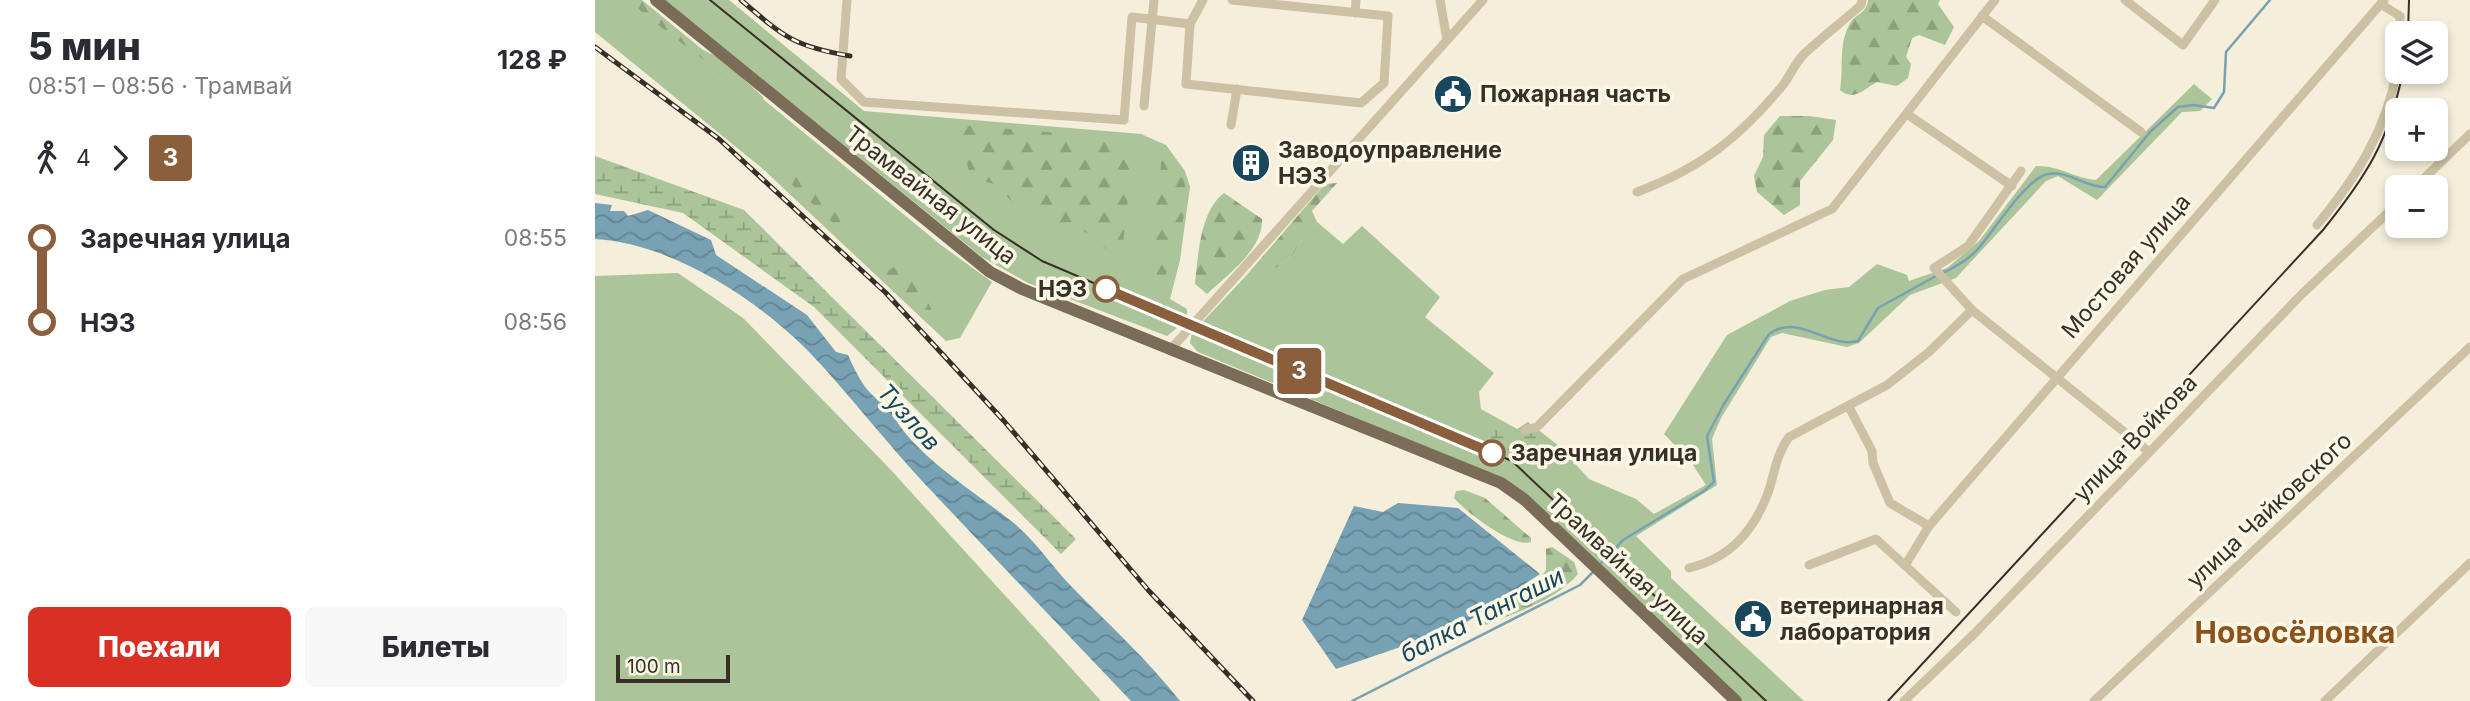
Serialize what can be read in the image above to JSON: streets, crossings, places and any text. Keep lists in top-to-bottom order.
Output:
{
  "streets": {
    "main road": ["Трамвайная улица"],
    "street": ["Мостовая улица", "улица Войкова", "улица Чайковского"]
  },
  "districts": ["Новосёловка"],
  "water": ["Тузлов", "балка Тангаши"],
  "places": {
    "public building": ["Пожарная часть", "ветеринарная лаборатория"],
    "building": ["Заводоуправление НЭЗ"],
    "other": ["НЭЗ", "Заречная улица"]
  },
  "lines": ["tram line 3"],
  "scale_bar": "100 m",
  "page": {
    "heading": ["5 мин", "08:51 – 08:56 · Трамвай", "128 ₽"],
    "on_map": "3",
    "map_buttons": ["+", "−"],
    "legs": ["4", "3"],
    "list": [
      {
        "name": "Заречная улица",
        "value": "08:55"
      },
      {
        "name": "НЭЗ",
        "value": "08:56"
      }
    ],
    "buttons": ["Поехали", "Билеты"],
    "scale": "100 m"
  }
}
